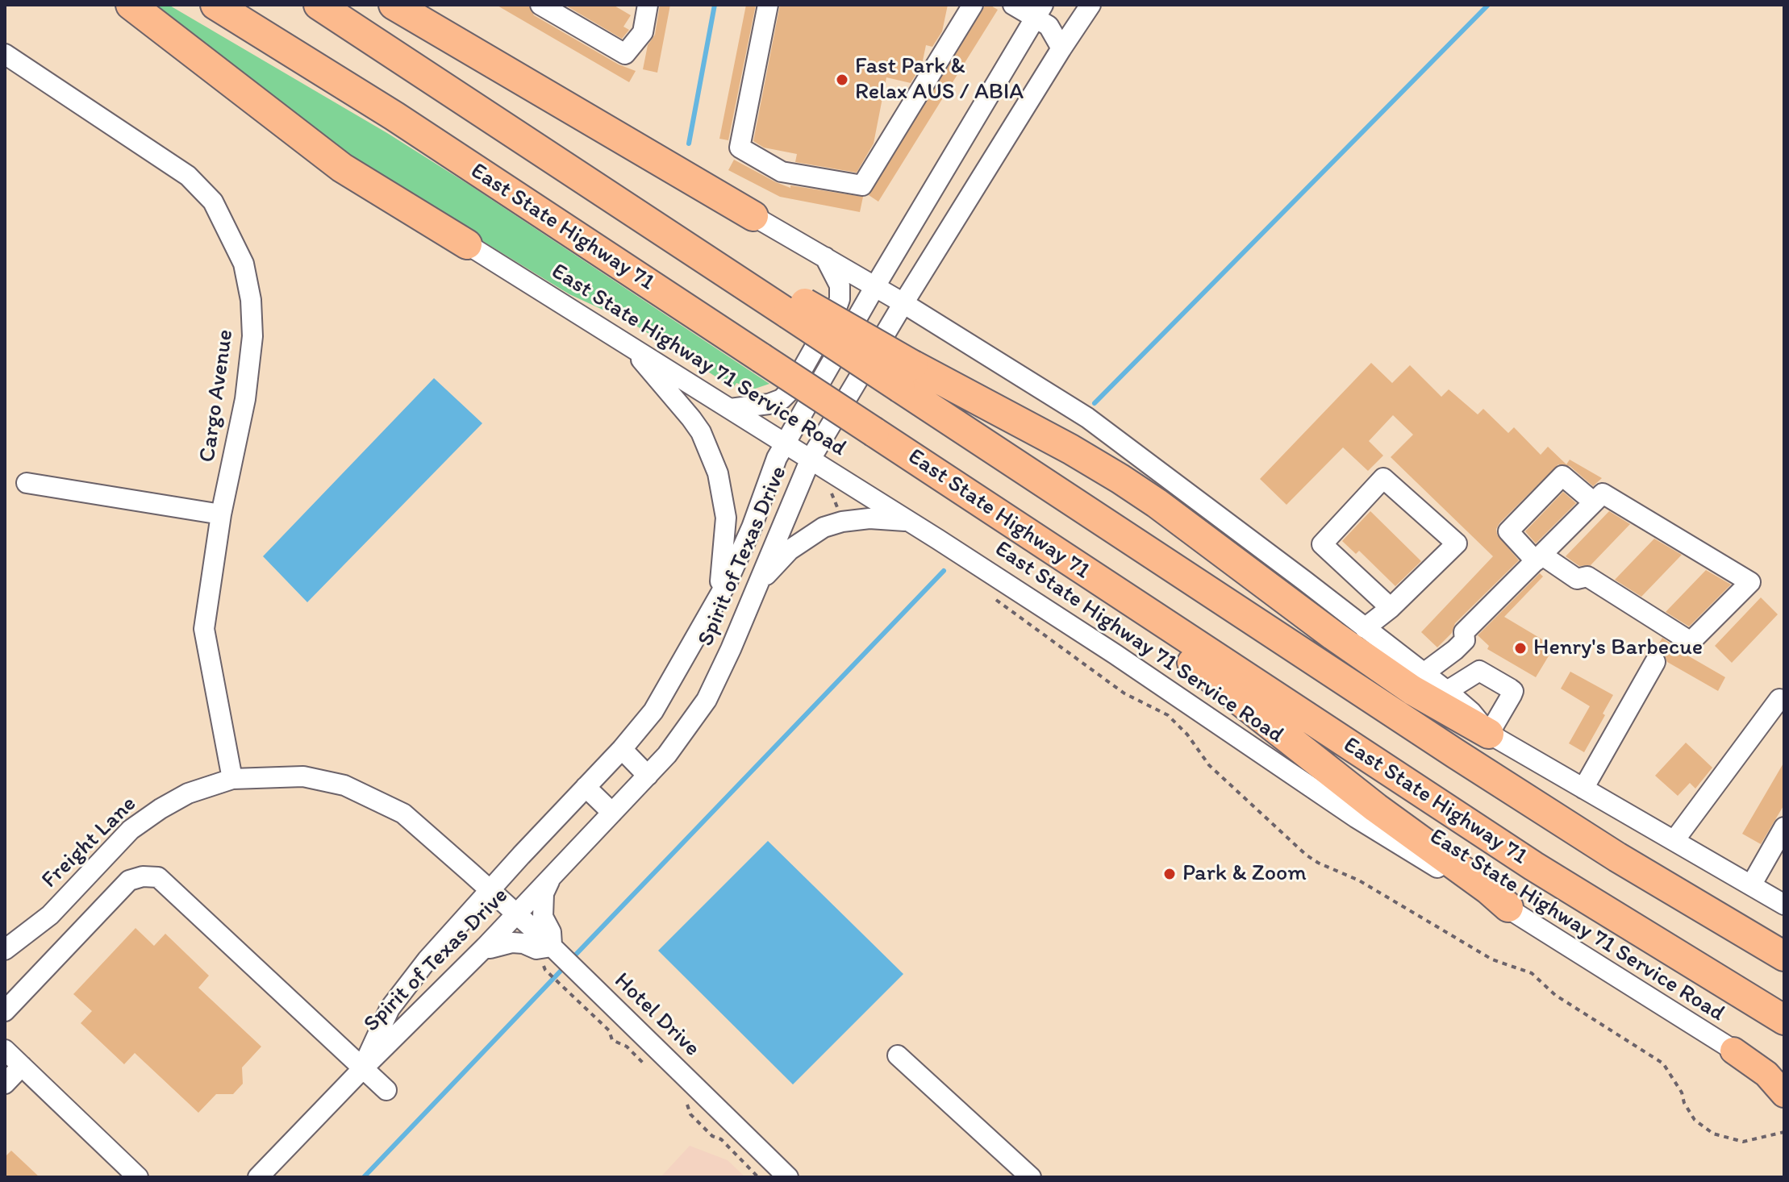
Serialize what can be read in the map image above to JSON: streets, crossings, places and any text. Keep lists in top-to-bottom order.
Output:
{
  "streets": {
    "highway": ["East State Highway 71"],
    "street": [
      "East State Highway 71 Service Road",
      "Cargo Avenue",
      "Spirit of Texas Drive",
      "Freight Lane",
      "Hotel Drive"
    ]
  },
  "crossings": [
    ["East State Highway 71 Service Road", "Spirit of Texas Drive"],
    ["Cargo Avenue", "Freight Lane"],
    ["Spirit of Texas Drive", "Freight Lane"],
    ["Spirit of Texas Drive", "Hotel Drive"],
    ["Freight Lane", "Hotel Drive"]
  ],
  "places": ["Fast Park & Relax AUS / ABIA", "Henry's Barbecue", "Park & Zoom"]
}
